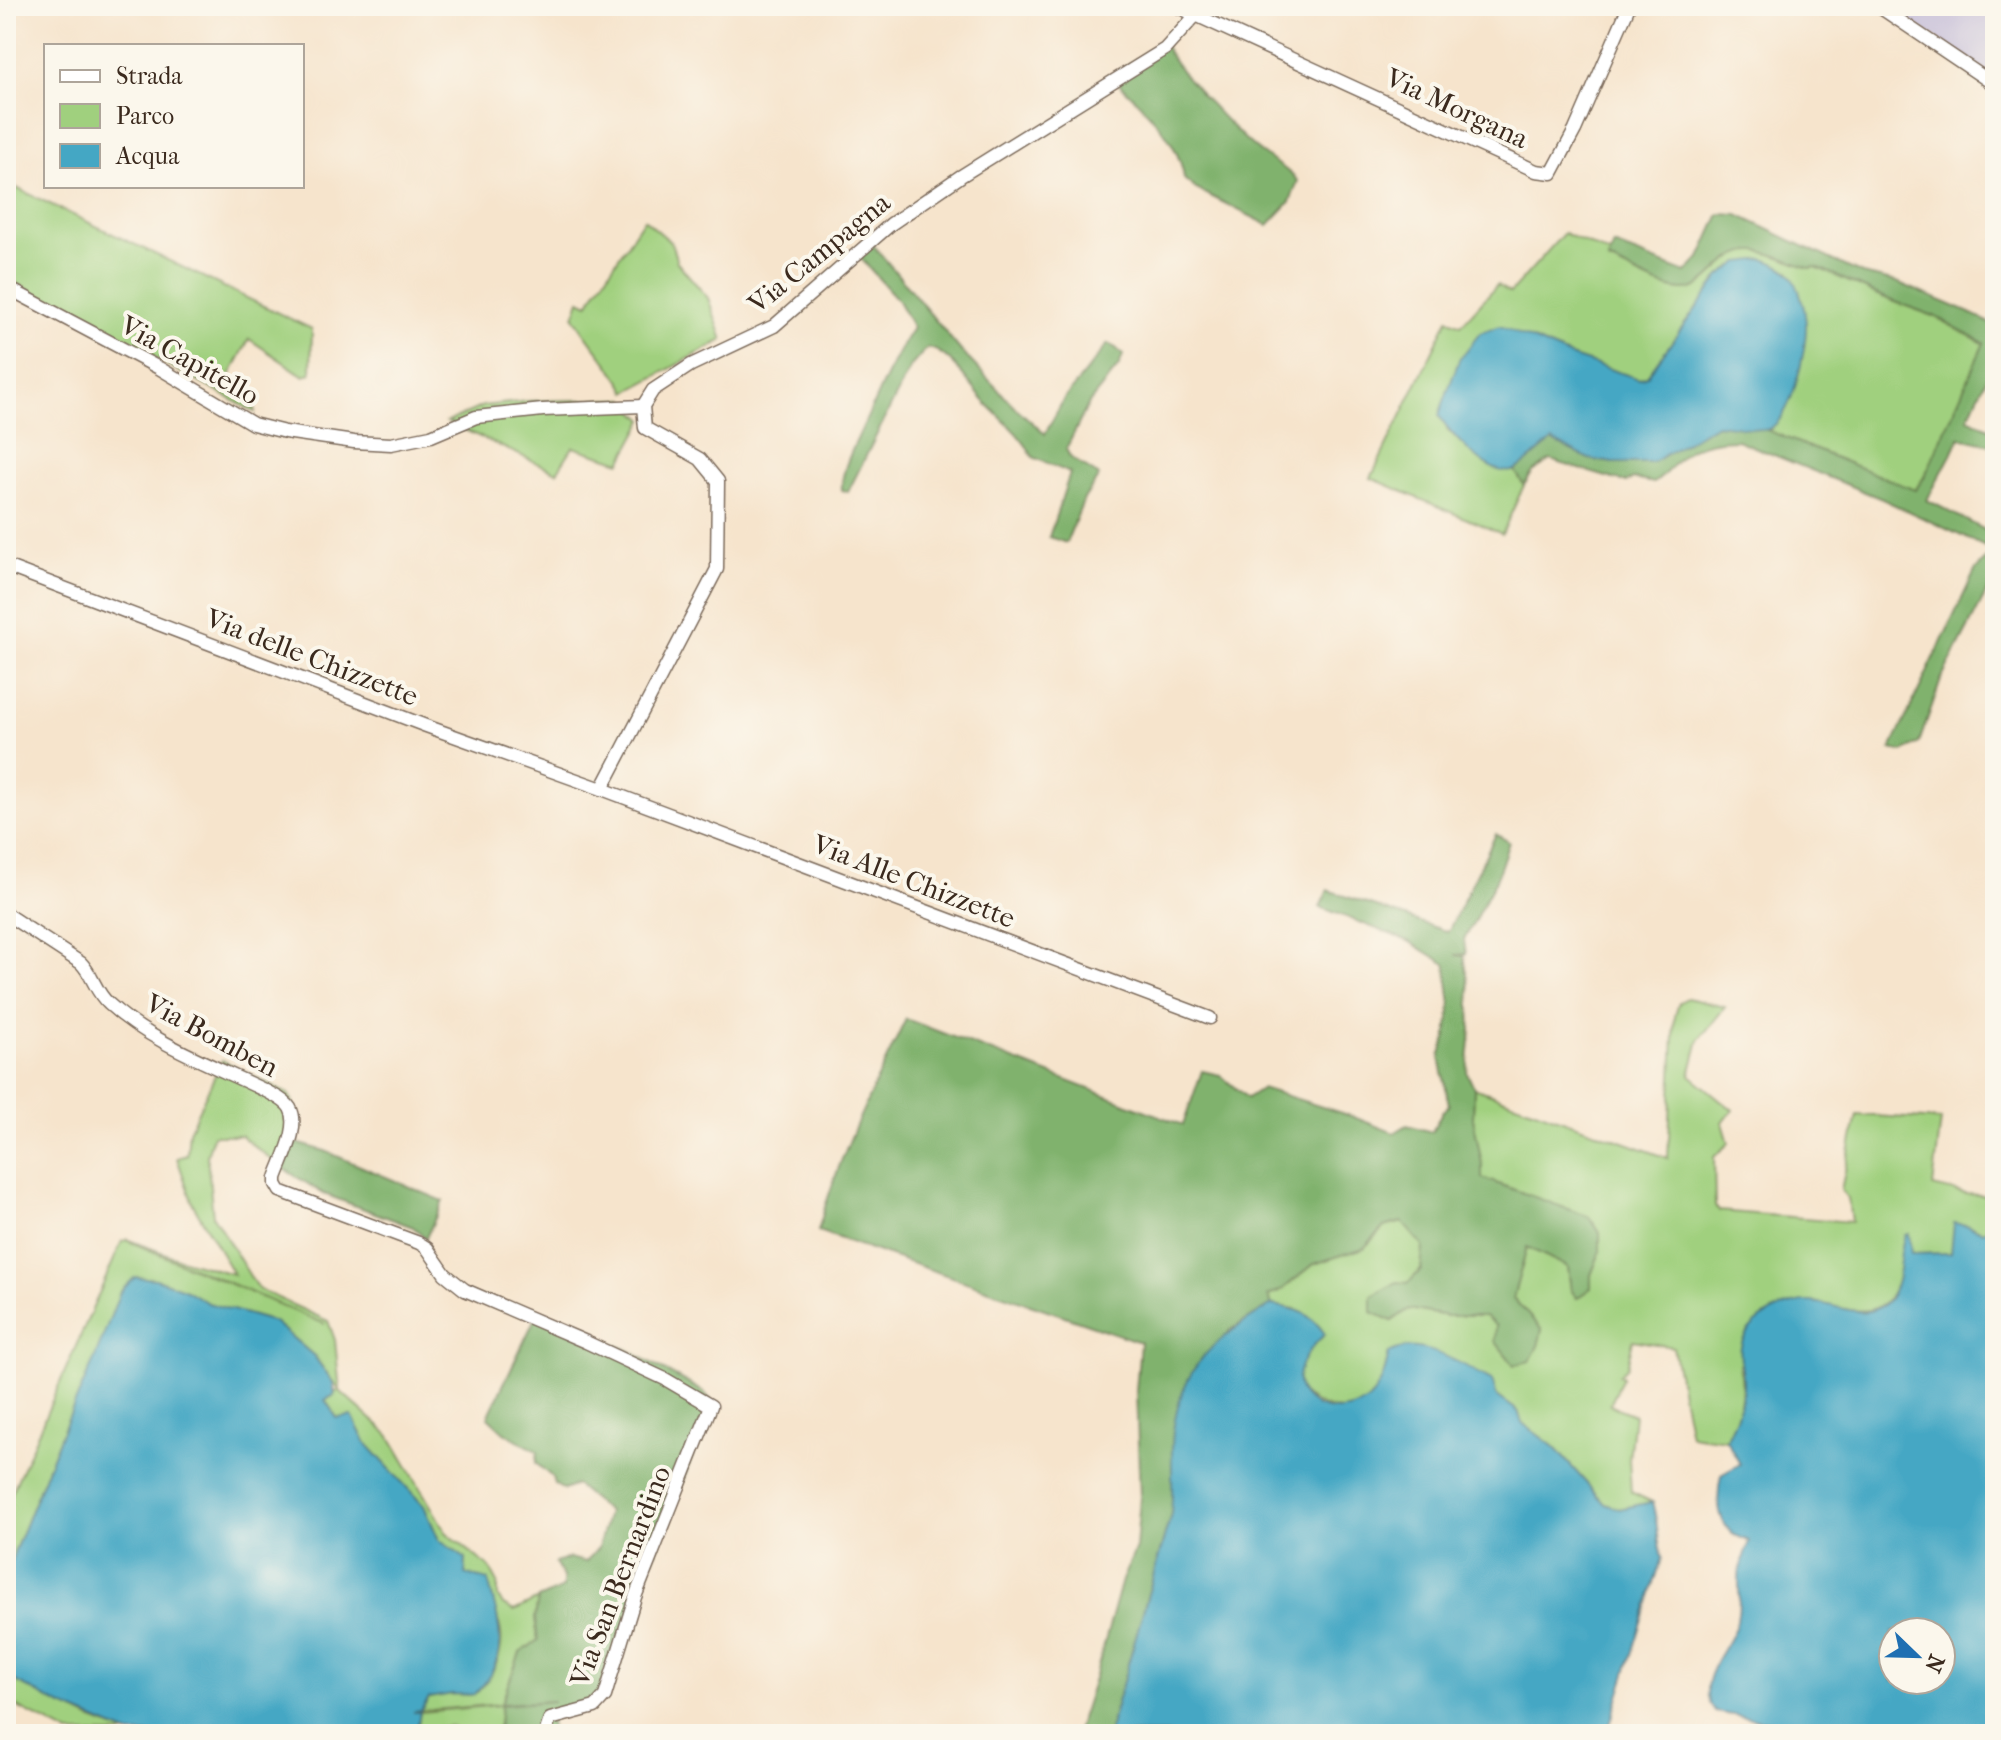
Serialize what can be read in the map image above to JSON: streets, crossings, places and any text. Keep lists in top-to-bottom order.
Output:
{
  "streets": {
    "street": [
      "Via Morgana",
      "Via Campagna",
      "Via Capitello",
      "Via delle Chizzette",
      "Via Alle Chizzette",
      "Via Bomben",
      "Via San Bernardino"
    ]
  },
  "crossings": [
    ["Via Morgana", "Via Campagna"],
    ["Via Campagna", "Via Capitello"],
    ["Via delle Chizzette", "Via Alle Chizzette"],
    ["Via Bomben", "Via San Bernardino"]
  ],
  "legend": ["Strada", "Parco", "Acqua"],
  "north": "bottom right"
}
